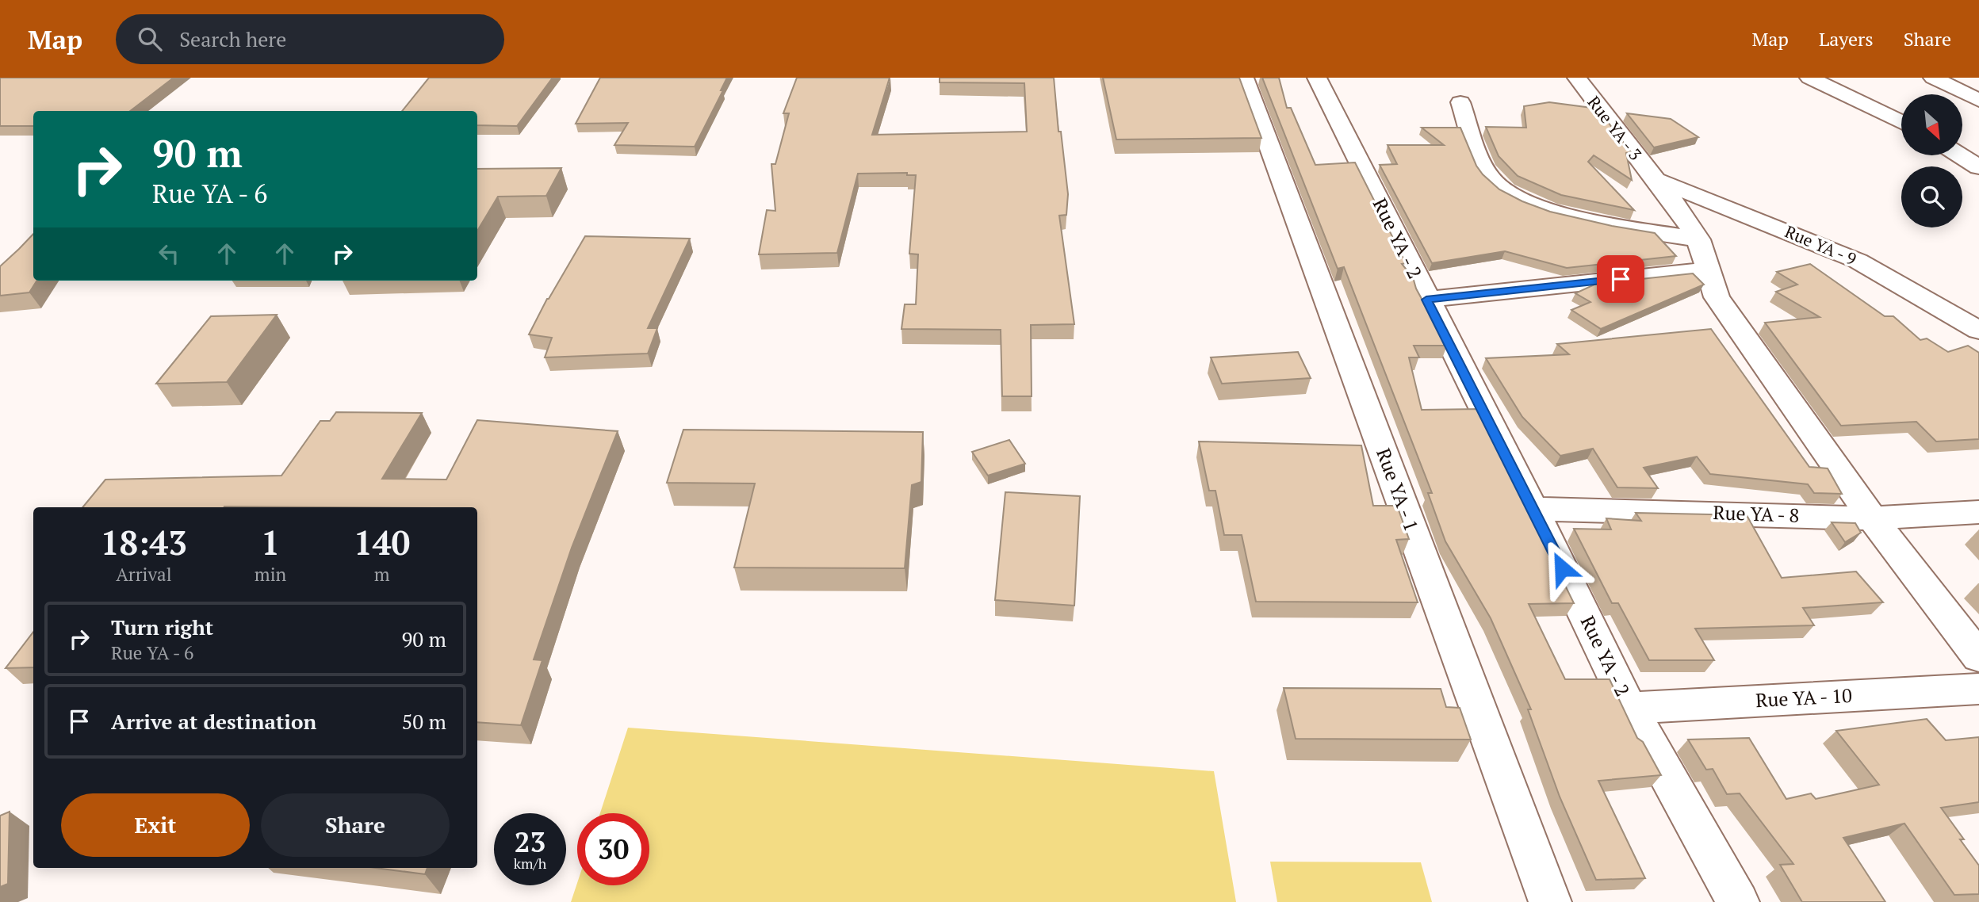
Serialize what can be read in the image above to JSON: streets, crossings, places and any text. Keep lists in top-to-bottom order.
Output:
{
  "streets": {
    "street": [
      "Rue YA - 3",
      "Rue YA - 2",
      "Rue YA - 9",
      "Rue YA - 1",
      "Rue YA - 8",
      "Rue YA - 10"
    ]
  },
  "crossings": [
    ["Rue YA - 3", "Rue YA - 9"],
    ["Rue YA - 3", "Rue YA - 8"],
    ["Rue YA - 2", "Rue YA - 8"],
    ["Rue YA - 2", "Rue YA - 10"]
  ],
  "north": "bottom right",
  "page": {
    "header": "Map",
    "search": "Search here",
    "nav": ["Map", "Layers", "Share"],
    "turn": ["90 m", "Rue YA - 6"],
    "eta": [
      "18:43",
      "Arrival",
      "1",
      "min",
      "140",
      "m"
    ],
    "list": [
      {
        "name": "Turn right",
        "note": "Rue YA - 6",
        "value": "90 m"
      },
      {
        "name": "Arrive at destination",
        "value": "50 m"
      }
    ],
    "buttons": ["Exit", "Share"],
    "speed": "23 km/h",
    "limit": "30"
  }
}
